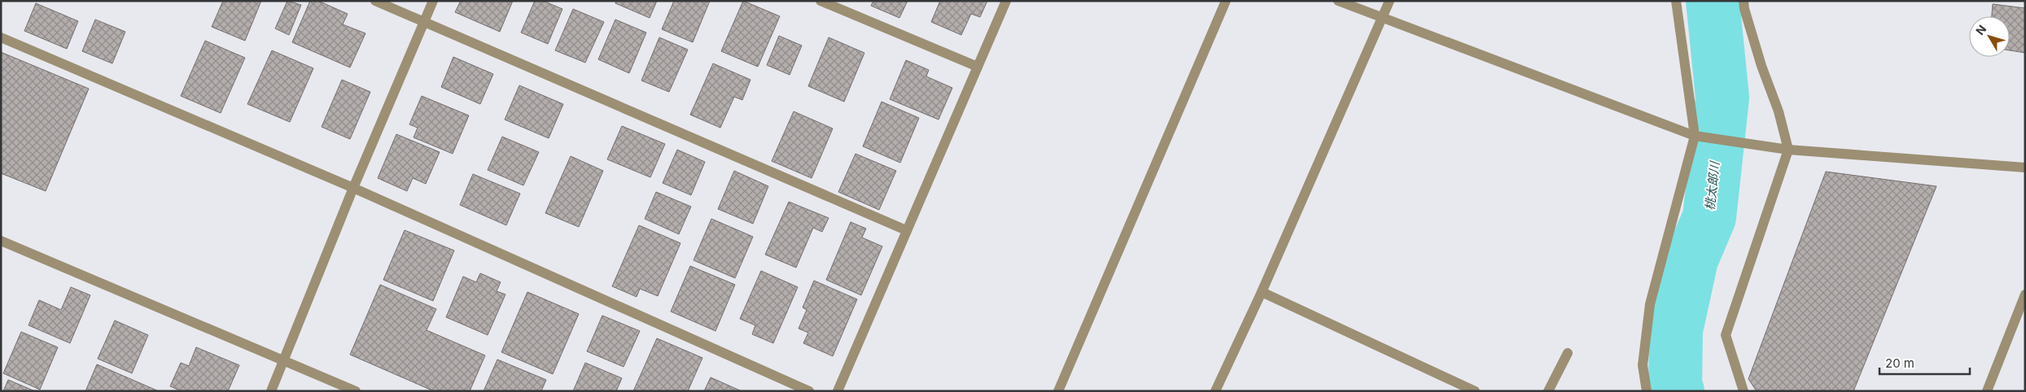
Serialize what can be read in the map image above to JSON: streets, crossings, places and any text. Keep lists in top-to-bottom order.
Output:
{
  "water": ["桃太郎川"],
  "scale_bar": "20 m",
  "north": "top left"
}
